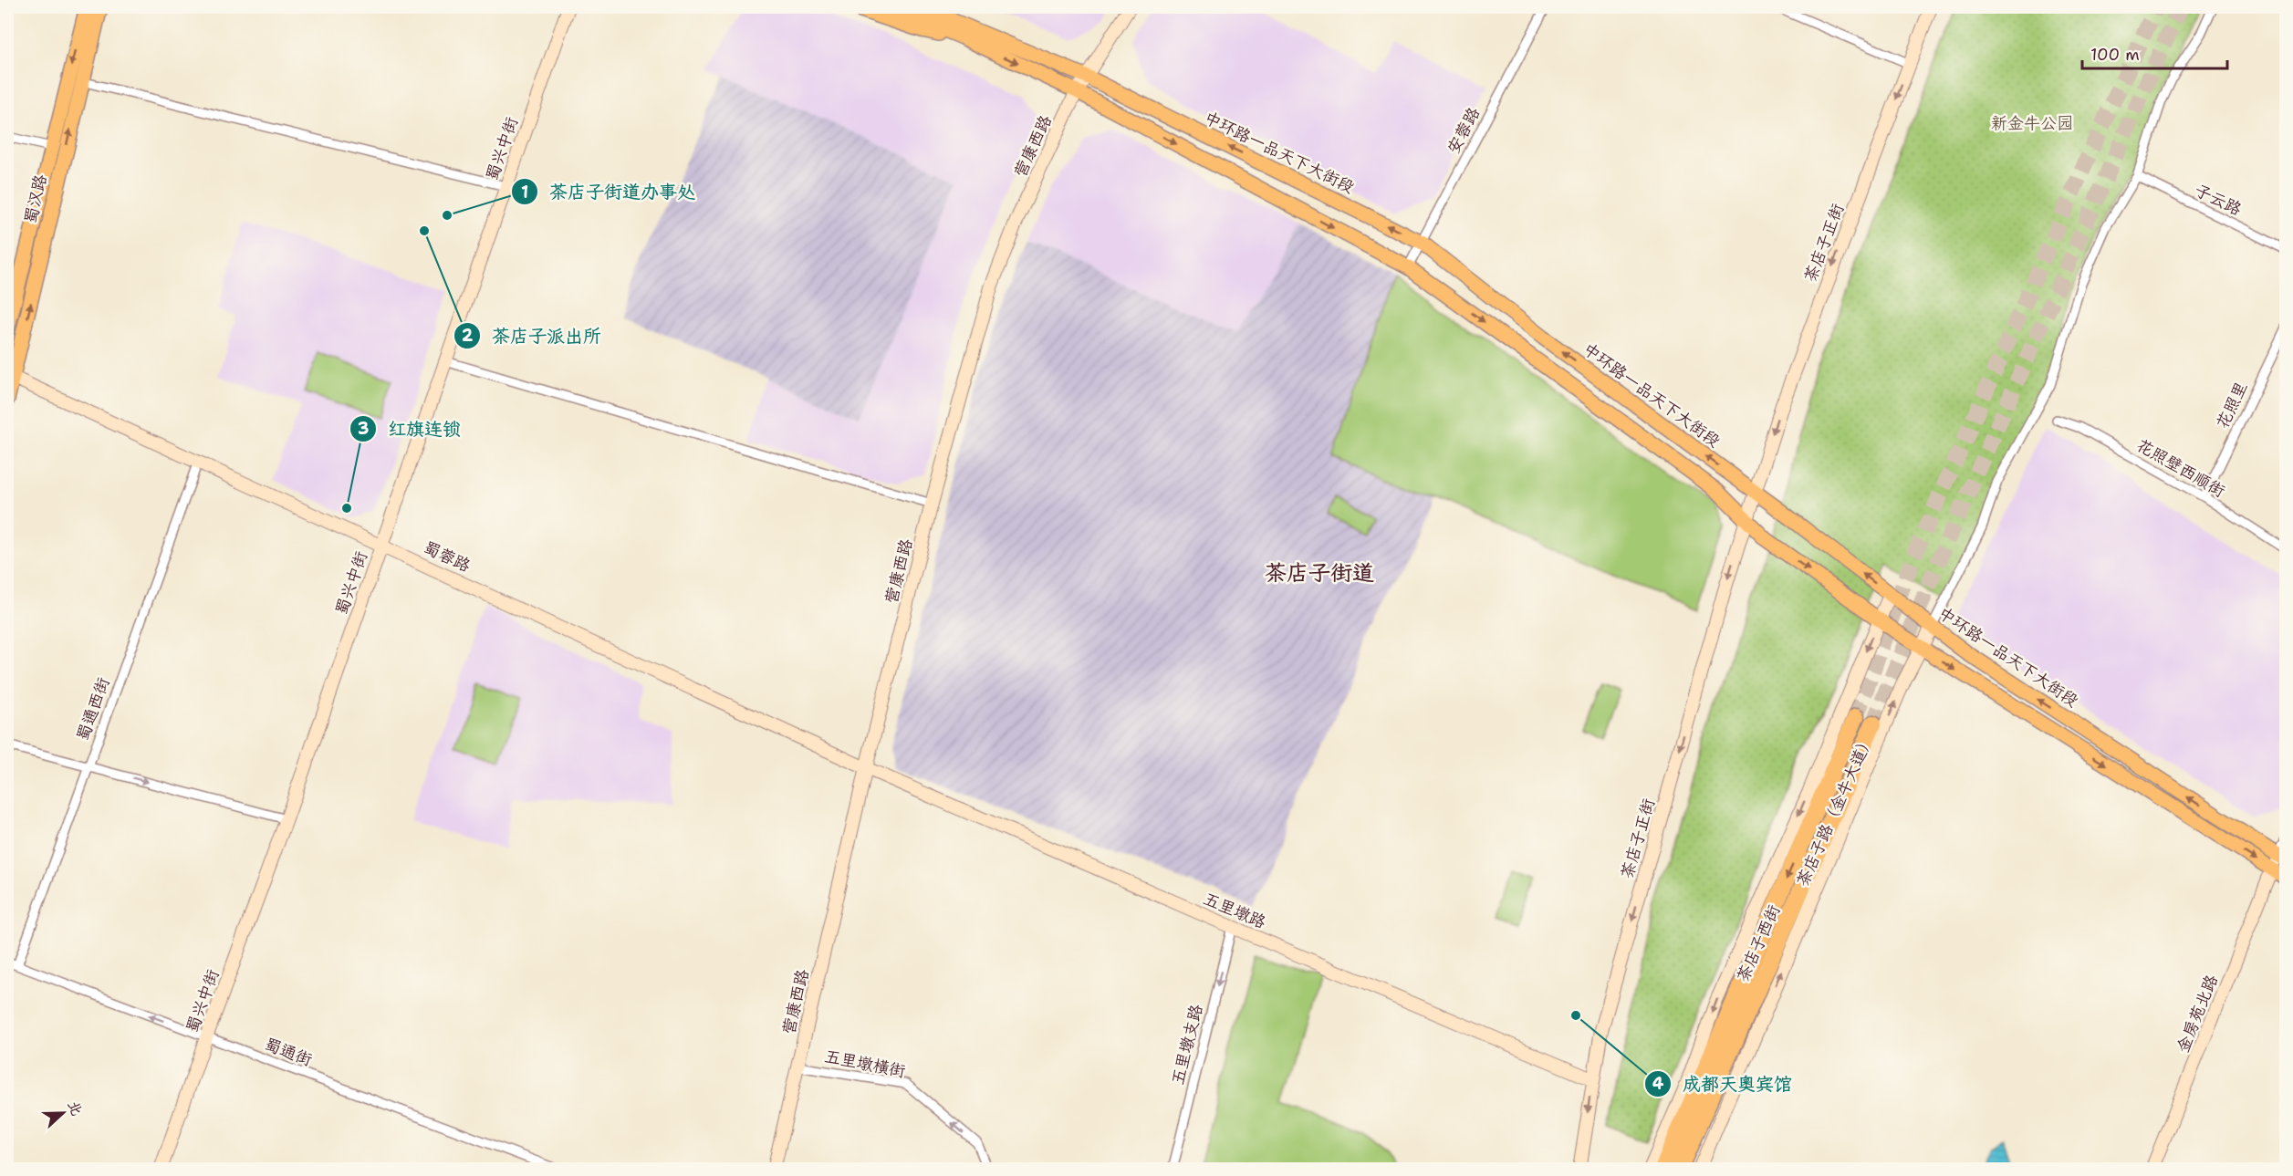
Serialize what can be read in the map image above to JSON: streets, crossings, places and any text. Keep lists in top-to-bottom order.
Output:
{
  "streets": {
    "highway": ["茶店子路（金牛大道）", "茶店子西街"],
    "main road": ["中环路一品天下大街段", "蜀汉路"],
    "street": [
      "安蓉路",
      "营康西路",
      "蜀兴中街",
      "子云路",
      "茶店子正街",
      "花照里",
      "花照壁西顺街",
      "蜀蓉路",
      "蜀通西街",
      "五里墩路",
      "金房苑北路",
      "五里墩支路",
      "蜀通街",
      "五里墩横街"
    ]
  },
  "crossings": [
    ["安蓉路", "中环路一品天下大街段"],
    ["营康西路", "中环路一品天下大街段"],
    ["营康西路", "蜀蓉路"],
    ["营康西路", "五里墩路"],
    ["营康西路", "五里墩横街"],
    ["蜀兴中街", "蜀蓉路"],
    ["蜀兴中街", "蜀通街"],
    ["中环路一品天下大街段", "茶店子正街"],
    ["蜀汉路", "蜀蓉路"],
    ["茶店子正街", "五里墩路"],
    ["花照里", "花照壁西顺街"],
    ["蜀蓉路", "蜀通西街"],
    ["蜀蓉路", "五里墩路"],
    ["蜀通西街", "蜀通街"],
    ["五里墩路", "五里墩支路"]
  ],
  "one_way": [
    "茶店子正街",
    "茶店子西街",
    "五里墩支路",
    "五里墩横街"
  ],
  "districts": ["茶店子街道"],
  "parks": ["新金牛公园"],
  "places": [
    "茶店子街道办事处",
    "茶店子派出所",
    "红旗连锁",
    "成都天奥宾馆"
  ],
  "scale_bar": "100 m",
  "north": "right"
}
